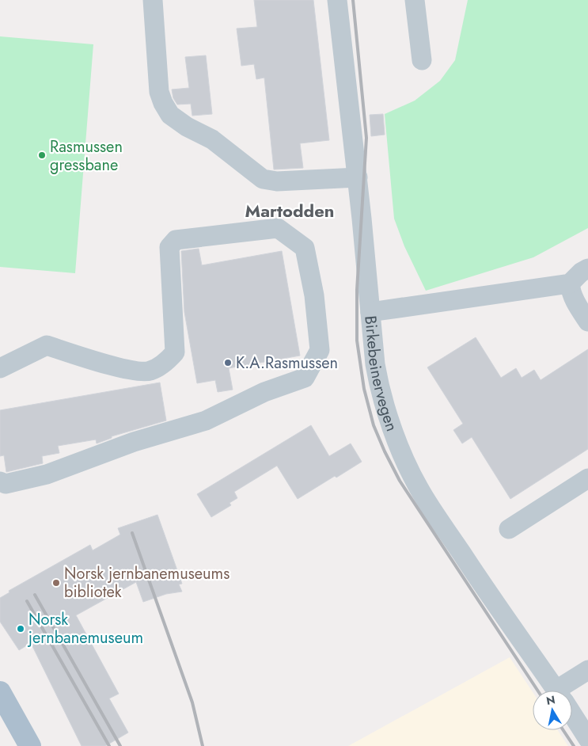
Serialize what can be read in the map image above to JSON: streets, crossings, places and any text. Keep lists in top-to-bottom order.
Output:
{
  "streets": {
    "street": ["Birkebeinervegen"]
  },
  "districts": ["Martodden"],
  "places": [
    "Rasmussen gressbane",
    "K.A.Rasmussen",
    "Norsk jernbanemuseums bibliotek",
    "Norsk jernbanemuseum"
  ],
  "north": "top"
}
